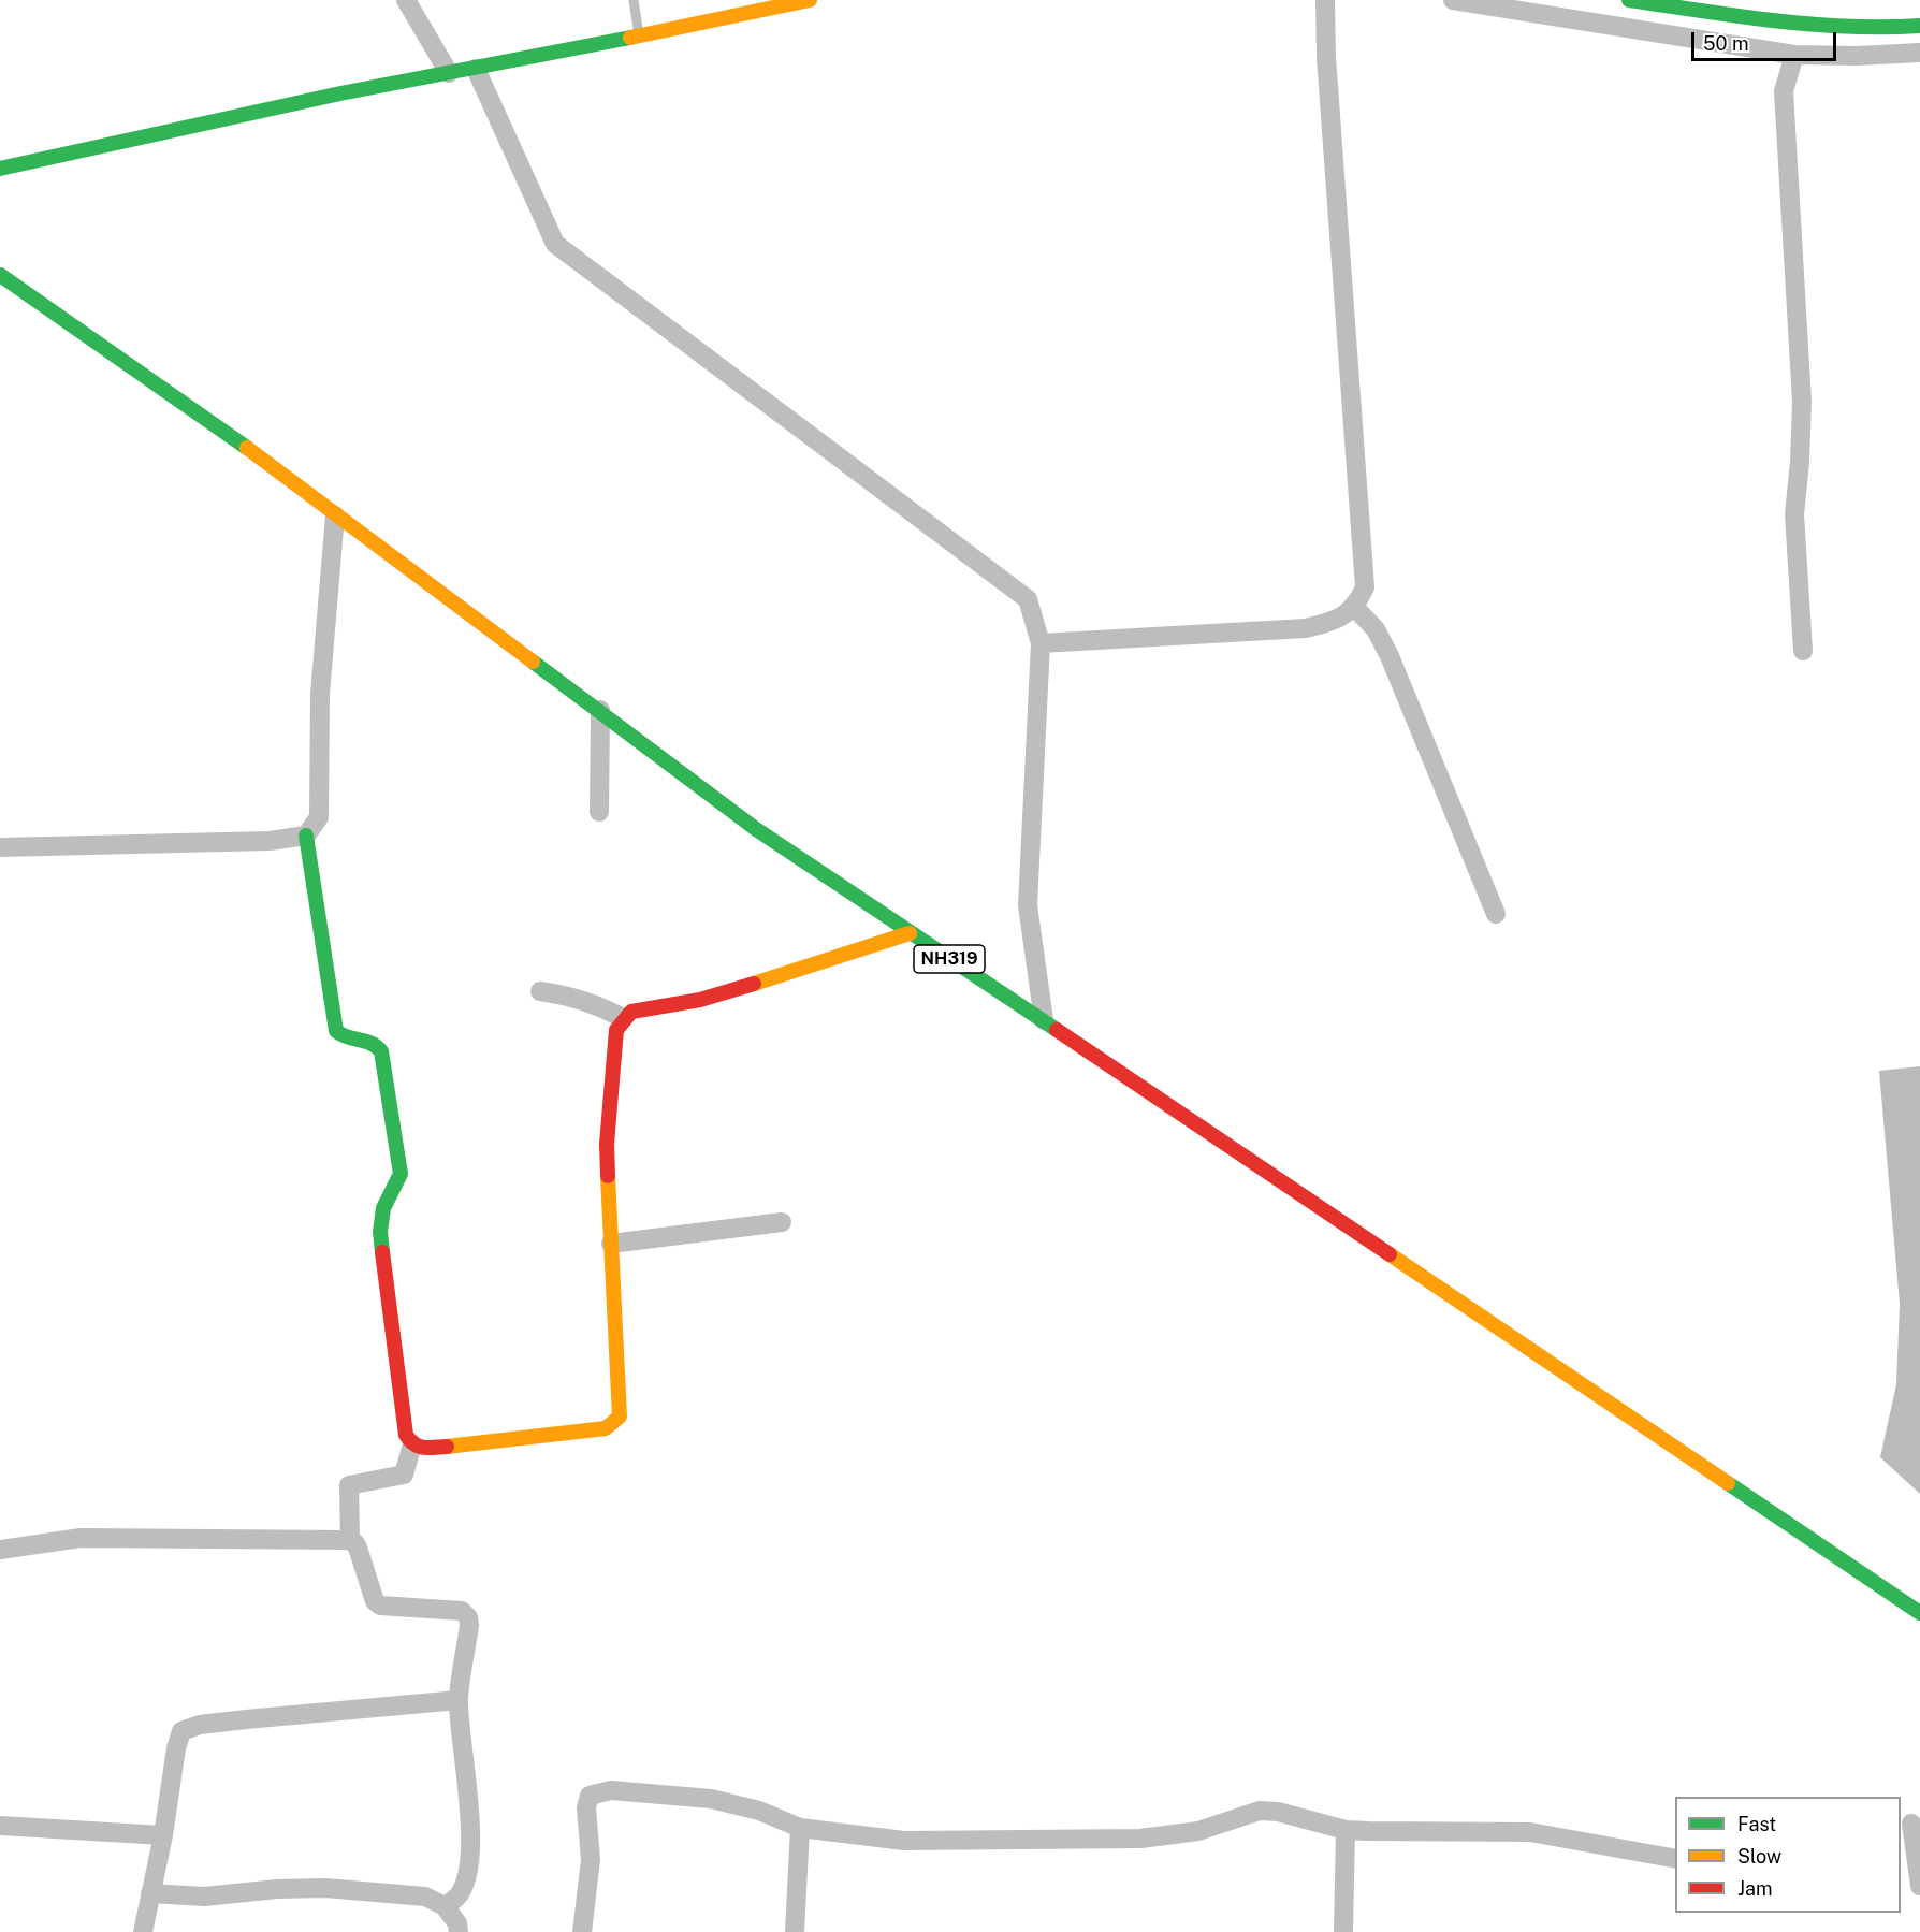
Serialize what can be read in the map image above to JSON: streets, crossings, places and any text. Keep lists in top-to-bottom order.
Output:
{
  "streets": {
    "main road": ["NH319"]
  },
  "legend": ["Fast", "Slow", "Jam"],
  "scale_bar": "50 m"
}
